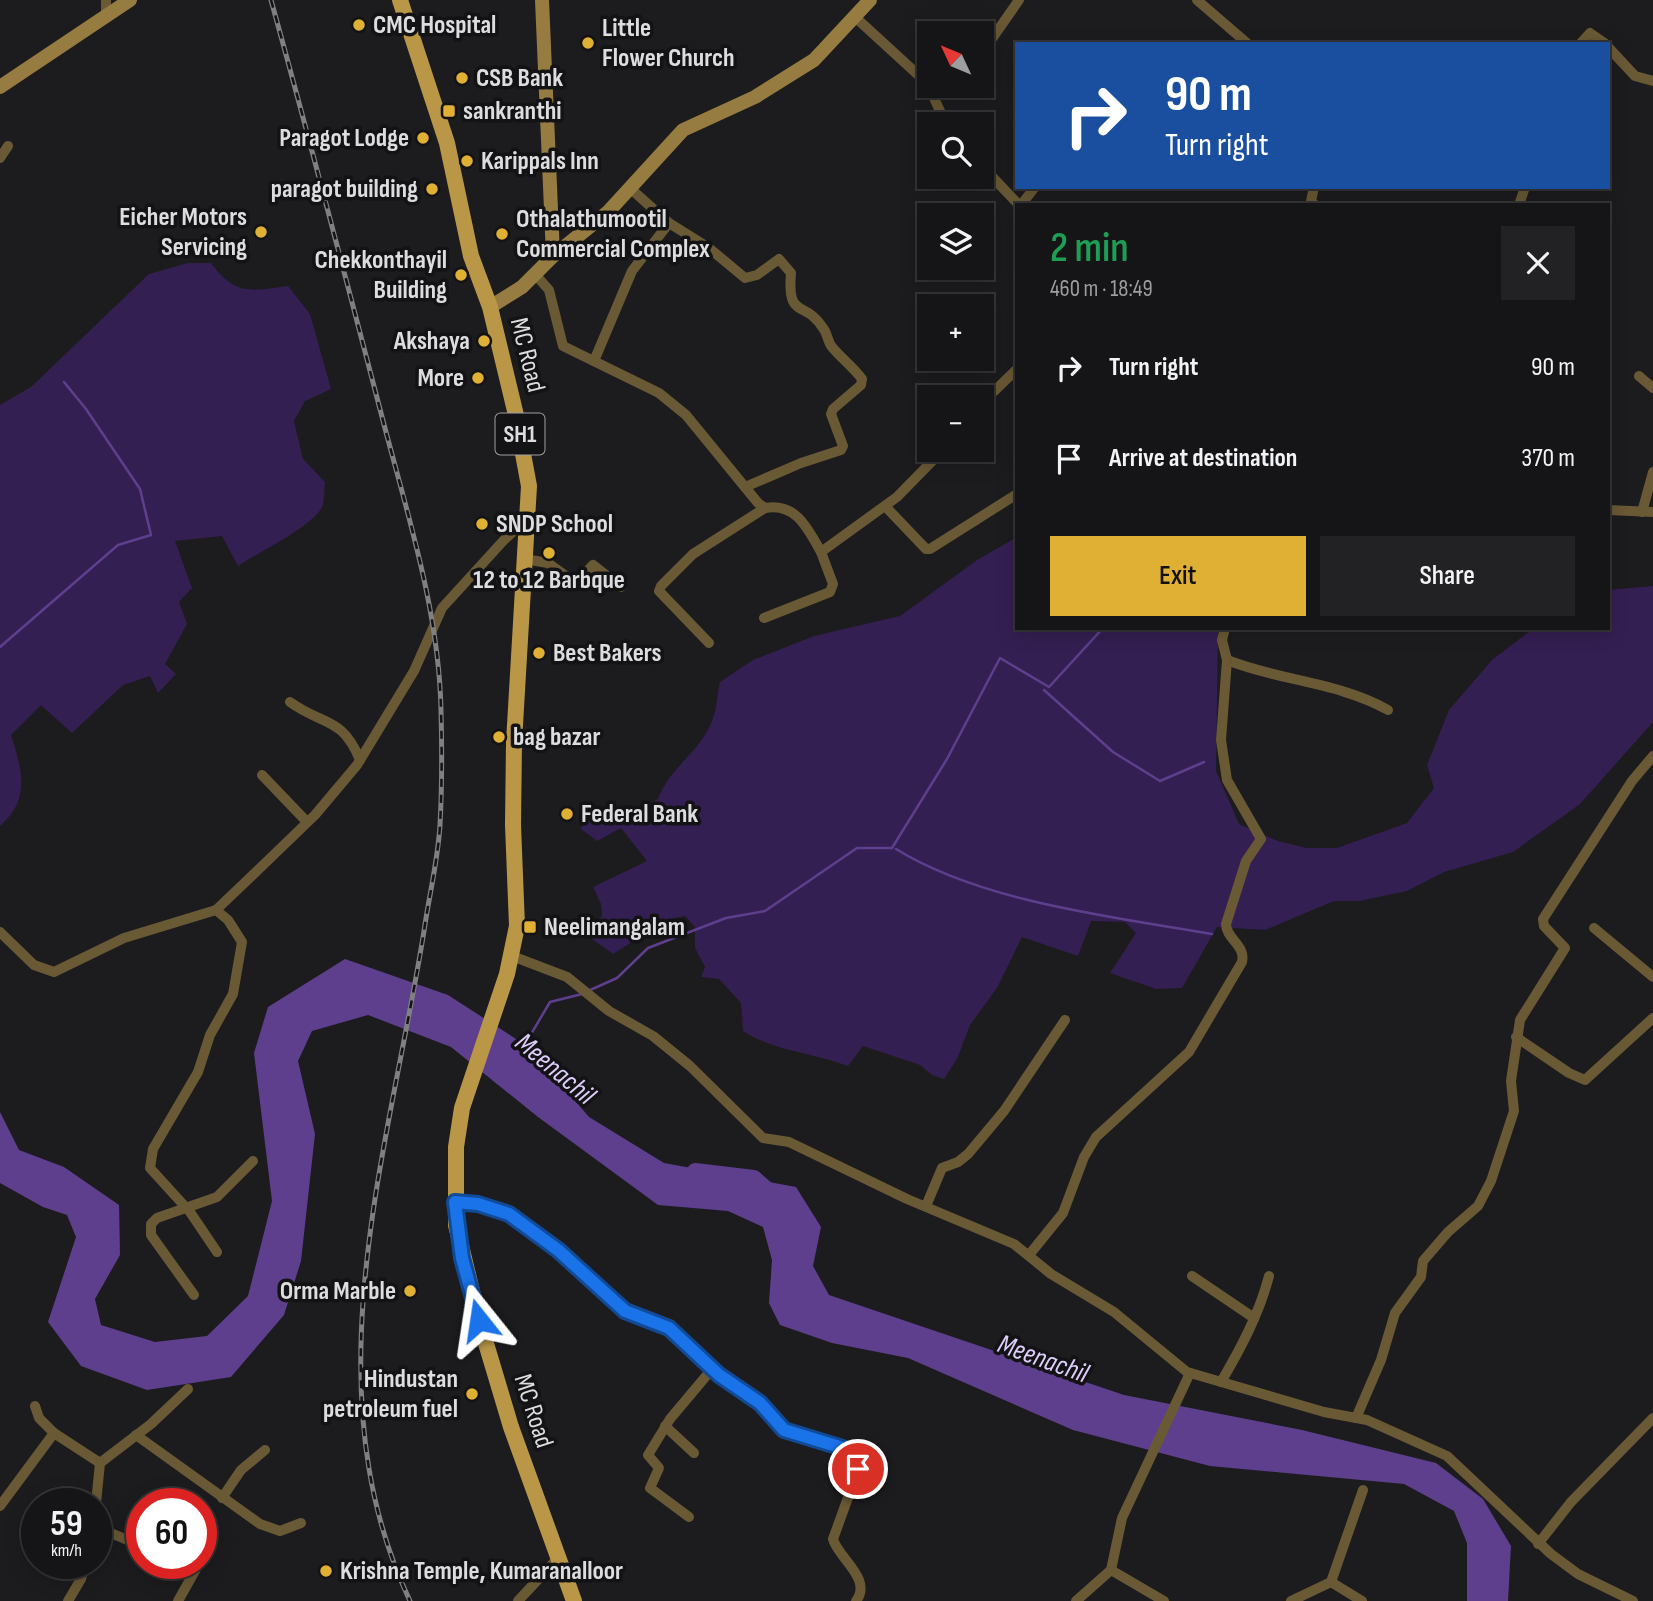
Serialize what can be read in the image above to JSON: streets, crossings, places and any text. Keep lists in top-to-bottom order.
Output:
{
  "streets": {
    "main road": ["MC Road", "SH1"]
  },
  "water": ["Meenachil"],
  "places": {
    "other": [
      "CMC Hospital",
      "Little Flower Church",
      "CSB Bank",
      "Paragot Lodge",
      "Karippals Inn",
      "paragot building",
      "Eicher Motors Servicing",
      "Othalathumootil Commercial Complex",
      "Chekkonthayil Building",
      "Akshaya",
      "More",
      "SNDP School",
      "12 to 12 Barbque",
      "Best Bakers",
      "bag bazar",
      "Federal Bank",
      "Orma Marble",
      "Hindustan petroleum fuel",
      "Krishna Temple, Kumaranalloor"
    ],
    "transit": ["sankranthi", "Neelimangalam"]
  },
  "north": "top left",
  "page": {
    "map_buttons": ["+", "−"],
    "turn": ["90 m", "Turn right"],
    "heading": ["2 min", "460 m · 18:49"],
    "list": [
      {
        "name": "Turn right",
        "value": "90 m"
      },
      {
        "name": "Arrive at destination",
        "value": "370 m"
      }
    ],
    "buttons": ["Exit", "Share"],
    "speed": "59 km/h",
    "limit": "60"
  }
}
